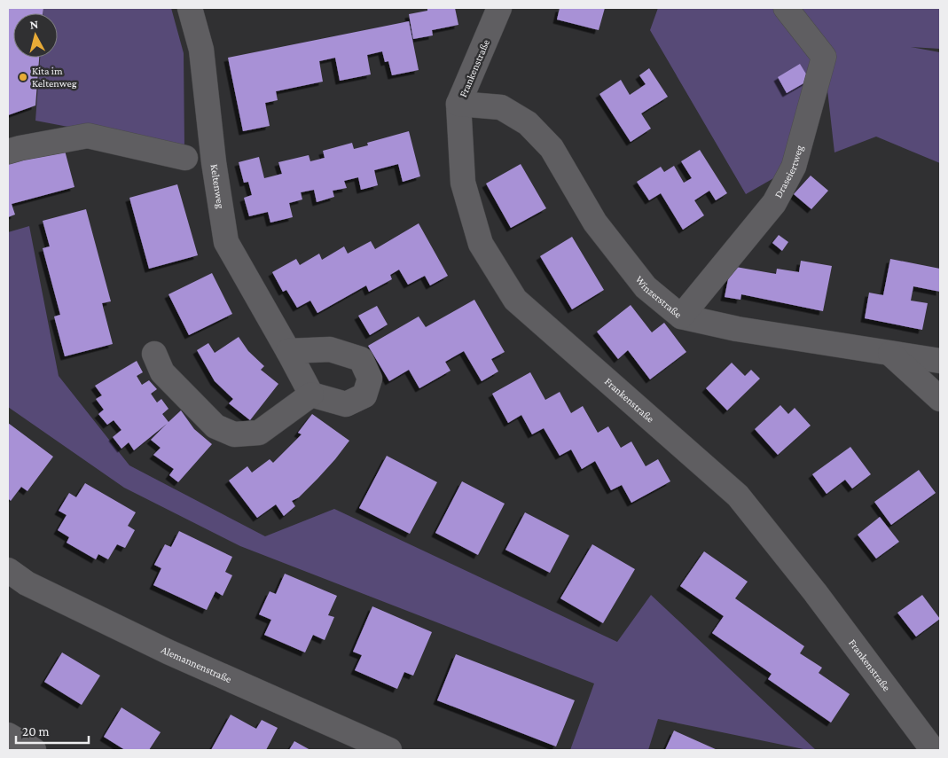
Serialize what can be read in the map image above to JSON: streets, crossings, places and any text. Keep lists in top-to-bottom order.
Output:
{
  "streets": {
    "street": [
      "Frankenstraße",
      "Draseiertweg",
      "Keltenweg",
      "Winzerstraße",
      "Alemannenstraße"
    ]
  },
  "crossings": [
    ["Frankenstraße", "Winzerstraße"],
    ["Draseiertweg", "Winzerstraße"]
  ],
  "places": ["Kita im Keltenweg"],
  "scale_bar": "20 m",
  "north": "top"
}
